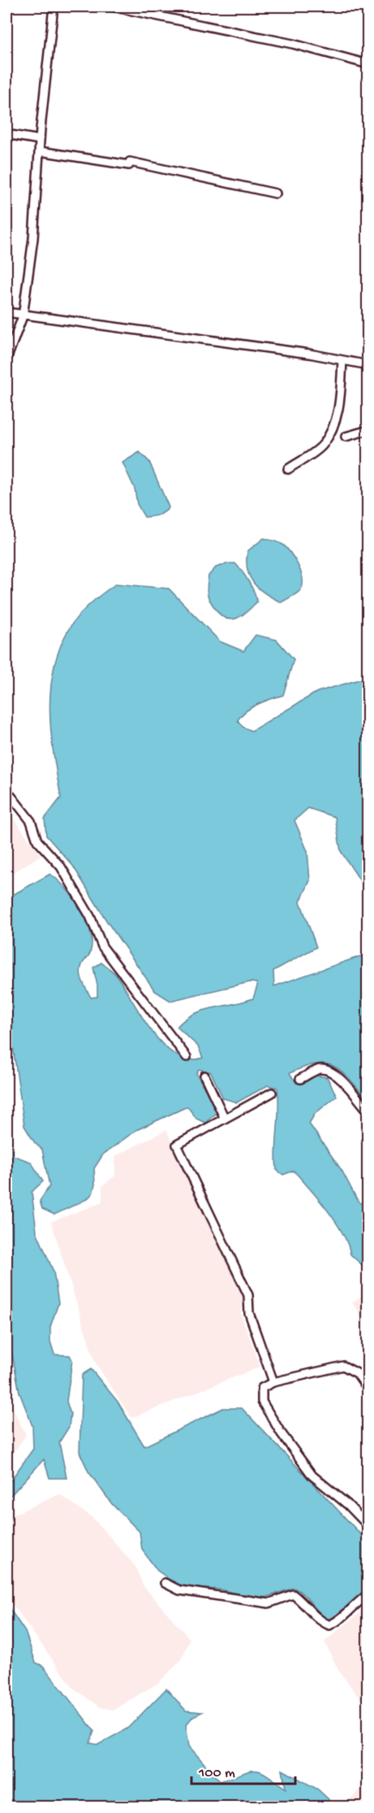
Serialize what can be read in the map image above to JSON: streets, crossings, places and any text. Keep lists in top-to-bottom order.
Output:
{
  "scale_bar": "100 m"
}
